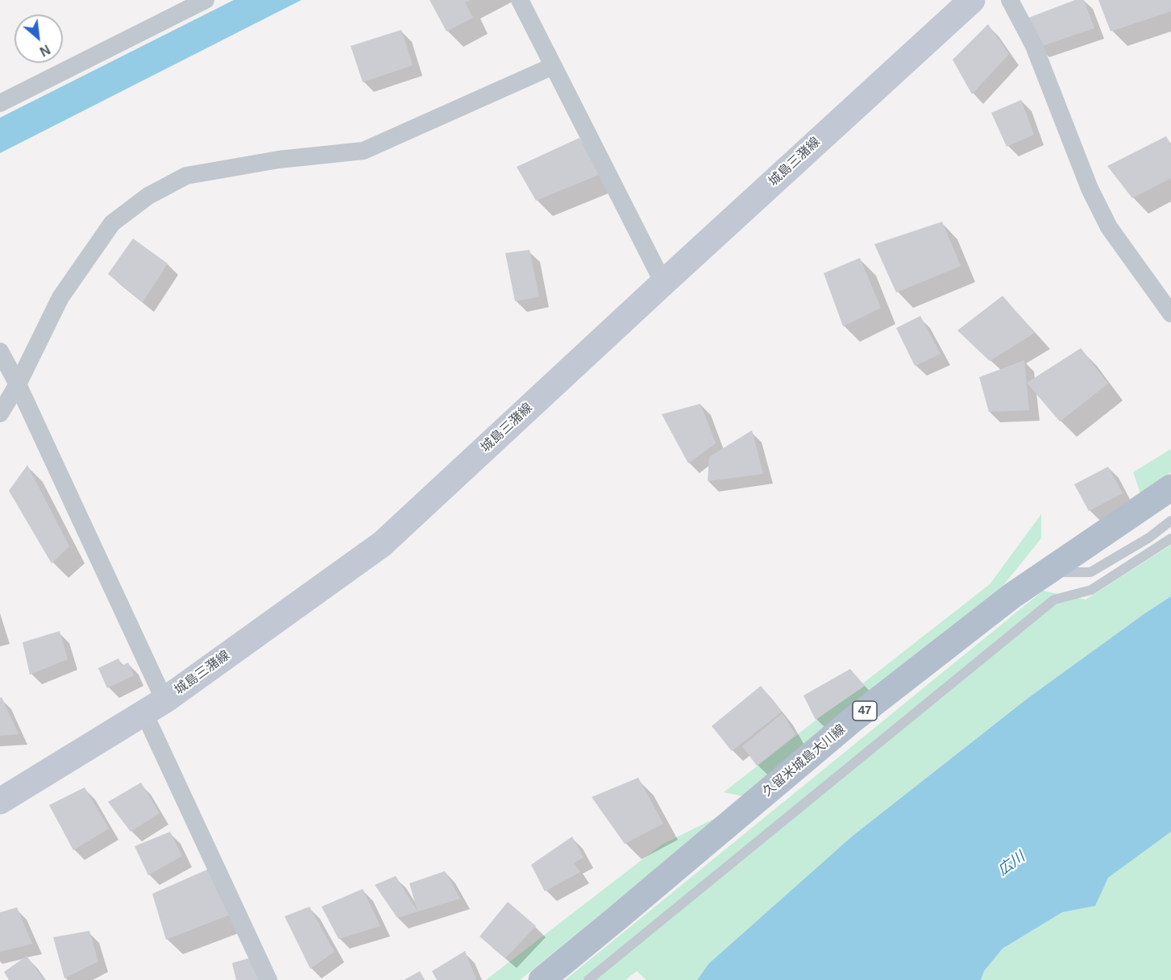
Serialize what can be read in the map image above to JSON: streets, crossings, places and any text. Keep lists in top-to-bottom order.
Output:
{
  "streets": {
    "main road": ["城島三潴線", "47", "久留米城島大川線"]
  },
  "water": ["広川"],
  "north": "bottom right"
}
